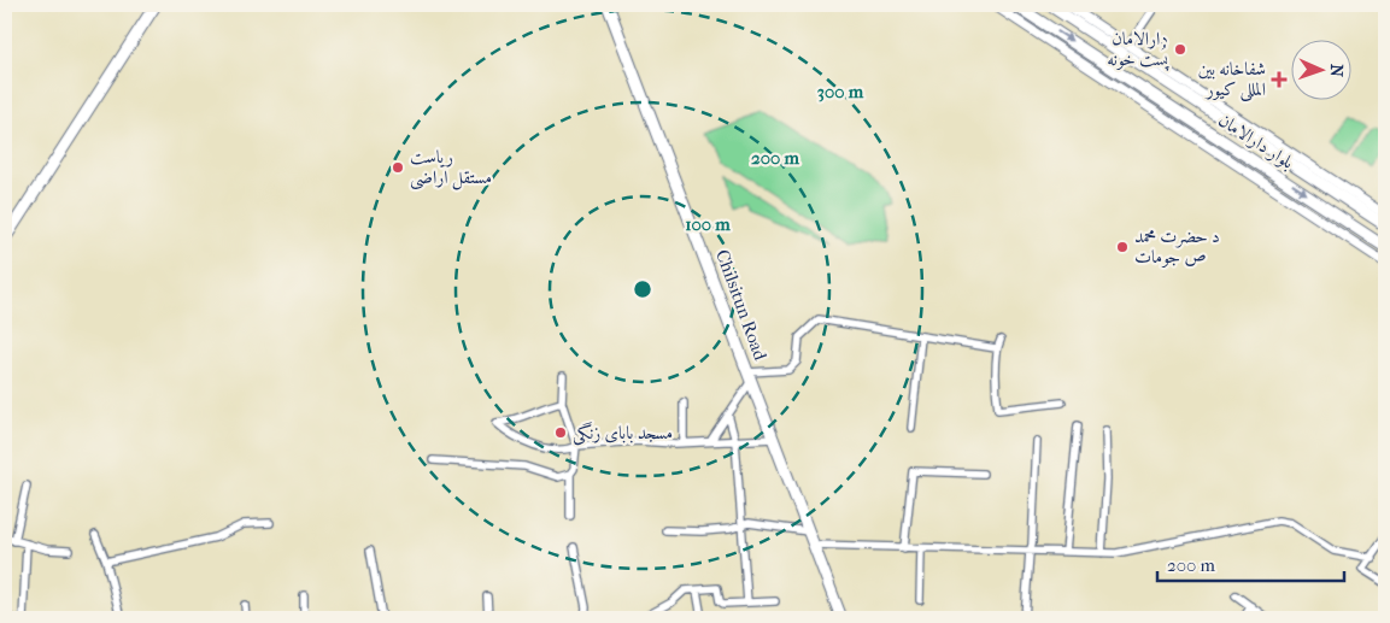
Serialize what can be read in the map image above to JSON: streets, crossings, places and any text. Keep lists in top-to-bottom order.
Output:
{
  "streets": {
    "main road": ["بلوار دارالامان", "Chilsitun Road"]
  },
  "places": {
    "other": [
      "دارالامان پُست خونه",
      "ریاست مستقل اراضی",
      "د حضرت محمد ص جومات",
      "مسجد بابای زنگی"
    ],
    "health": ["شفاخانه بین المللی کیور"]
  },
  "scale_bar": "200 m",
  "north": "right",
  "rings": ["300 m", "200 m", "100 m"]
}
